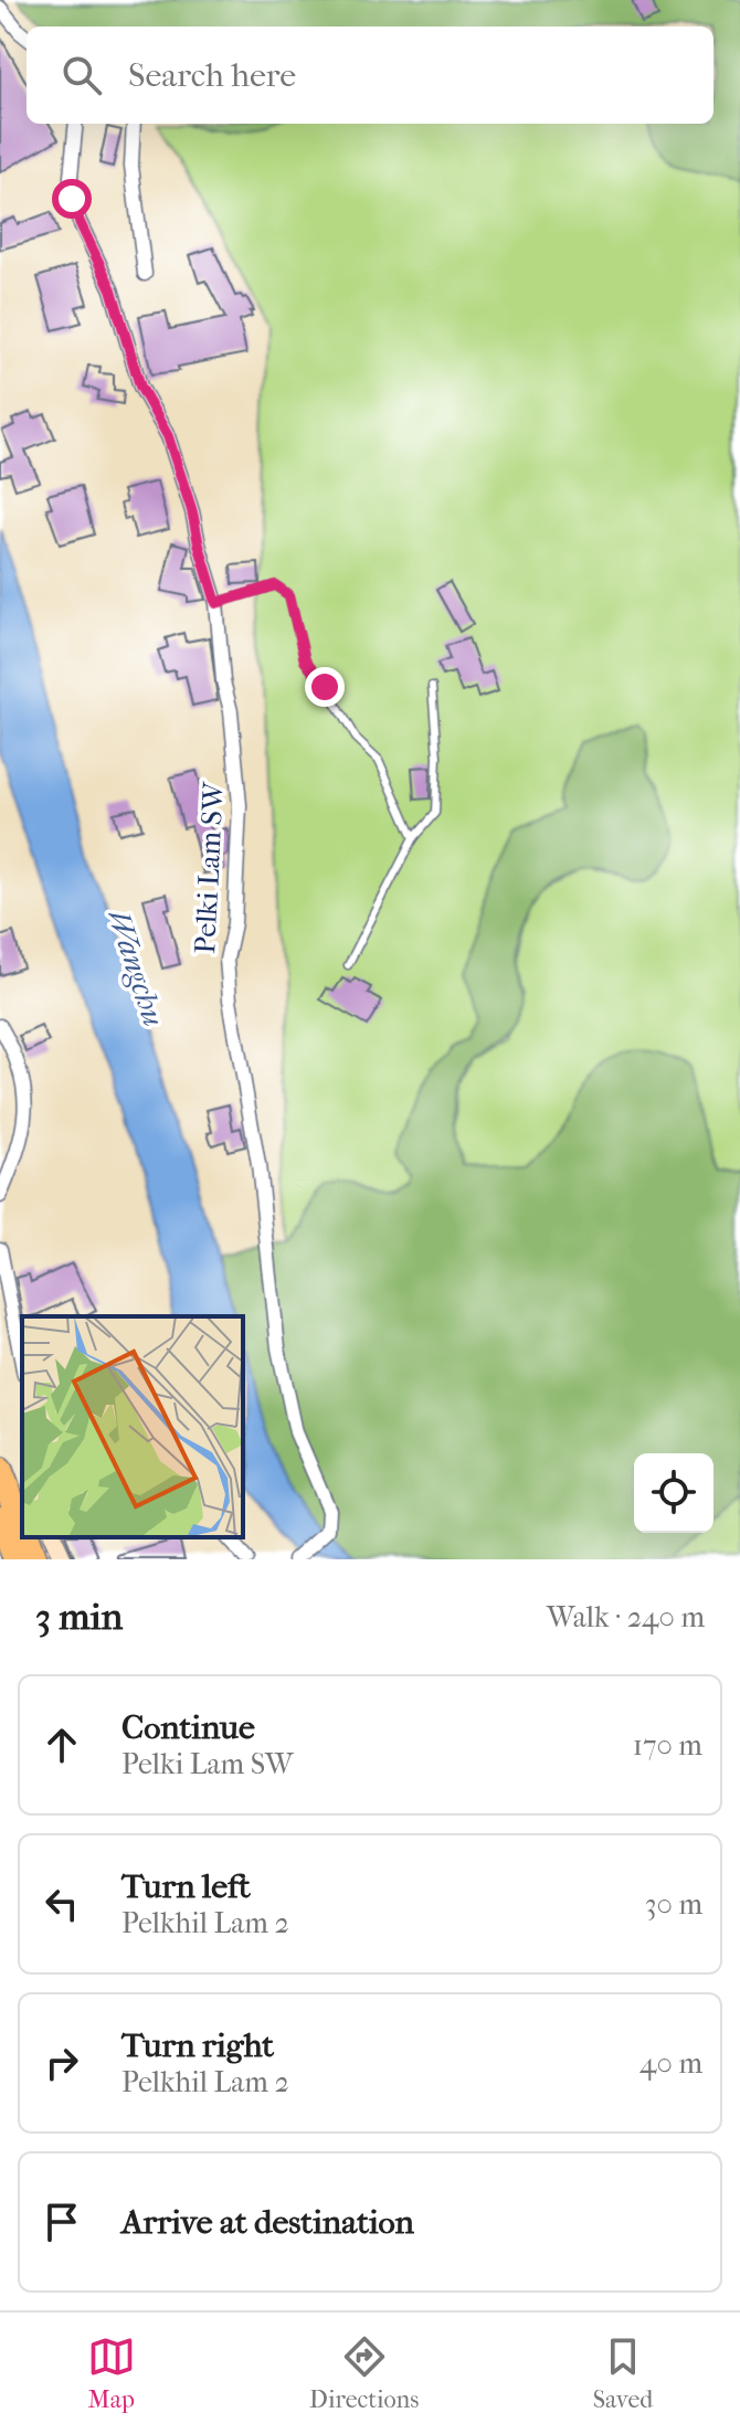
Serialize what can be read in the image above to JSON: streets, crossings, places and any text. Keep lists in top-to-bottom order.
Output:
{
  "streets": {
    "street": ["Pelki Lam SW"]
  },
  "water": ["Wangchu"],
  "page": {
    "search": "Search here",
    "heading": ["3 min", "Walk · 240 m"],
    "list": [
      ["Continue", "Pelki Lam SW", "170 m"],
      ["Turn left", "Pelkhil Lam 2", "30 m"],
      ["Turn right", "Pelkhil Lam 2", "40 m"],
      "Arrive at destination"
    ],
    "nav": ["Map", "Directions", "Saved"]
  }
}
